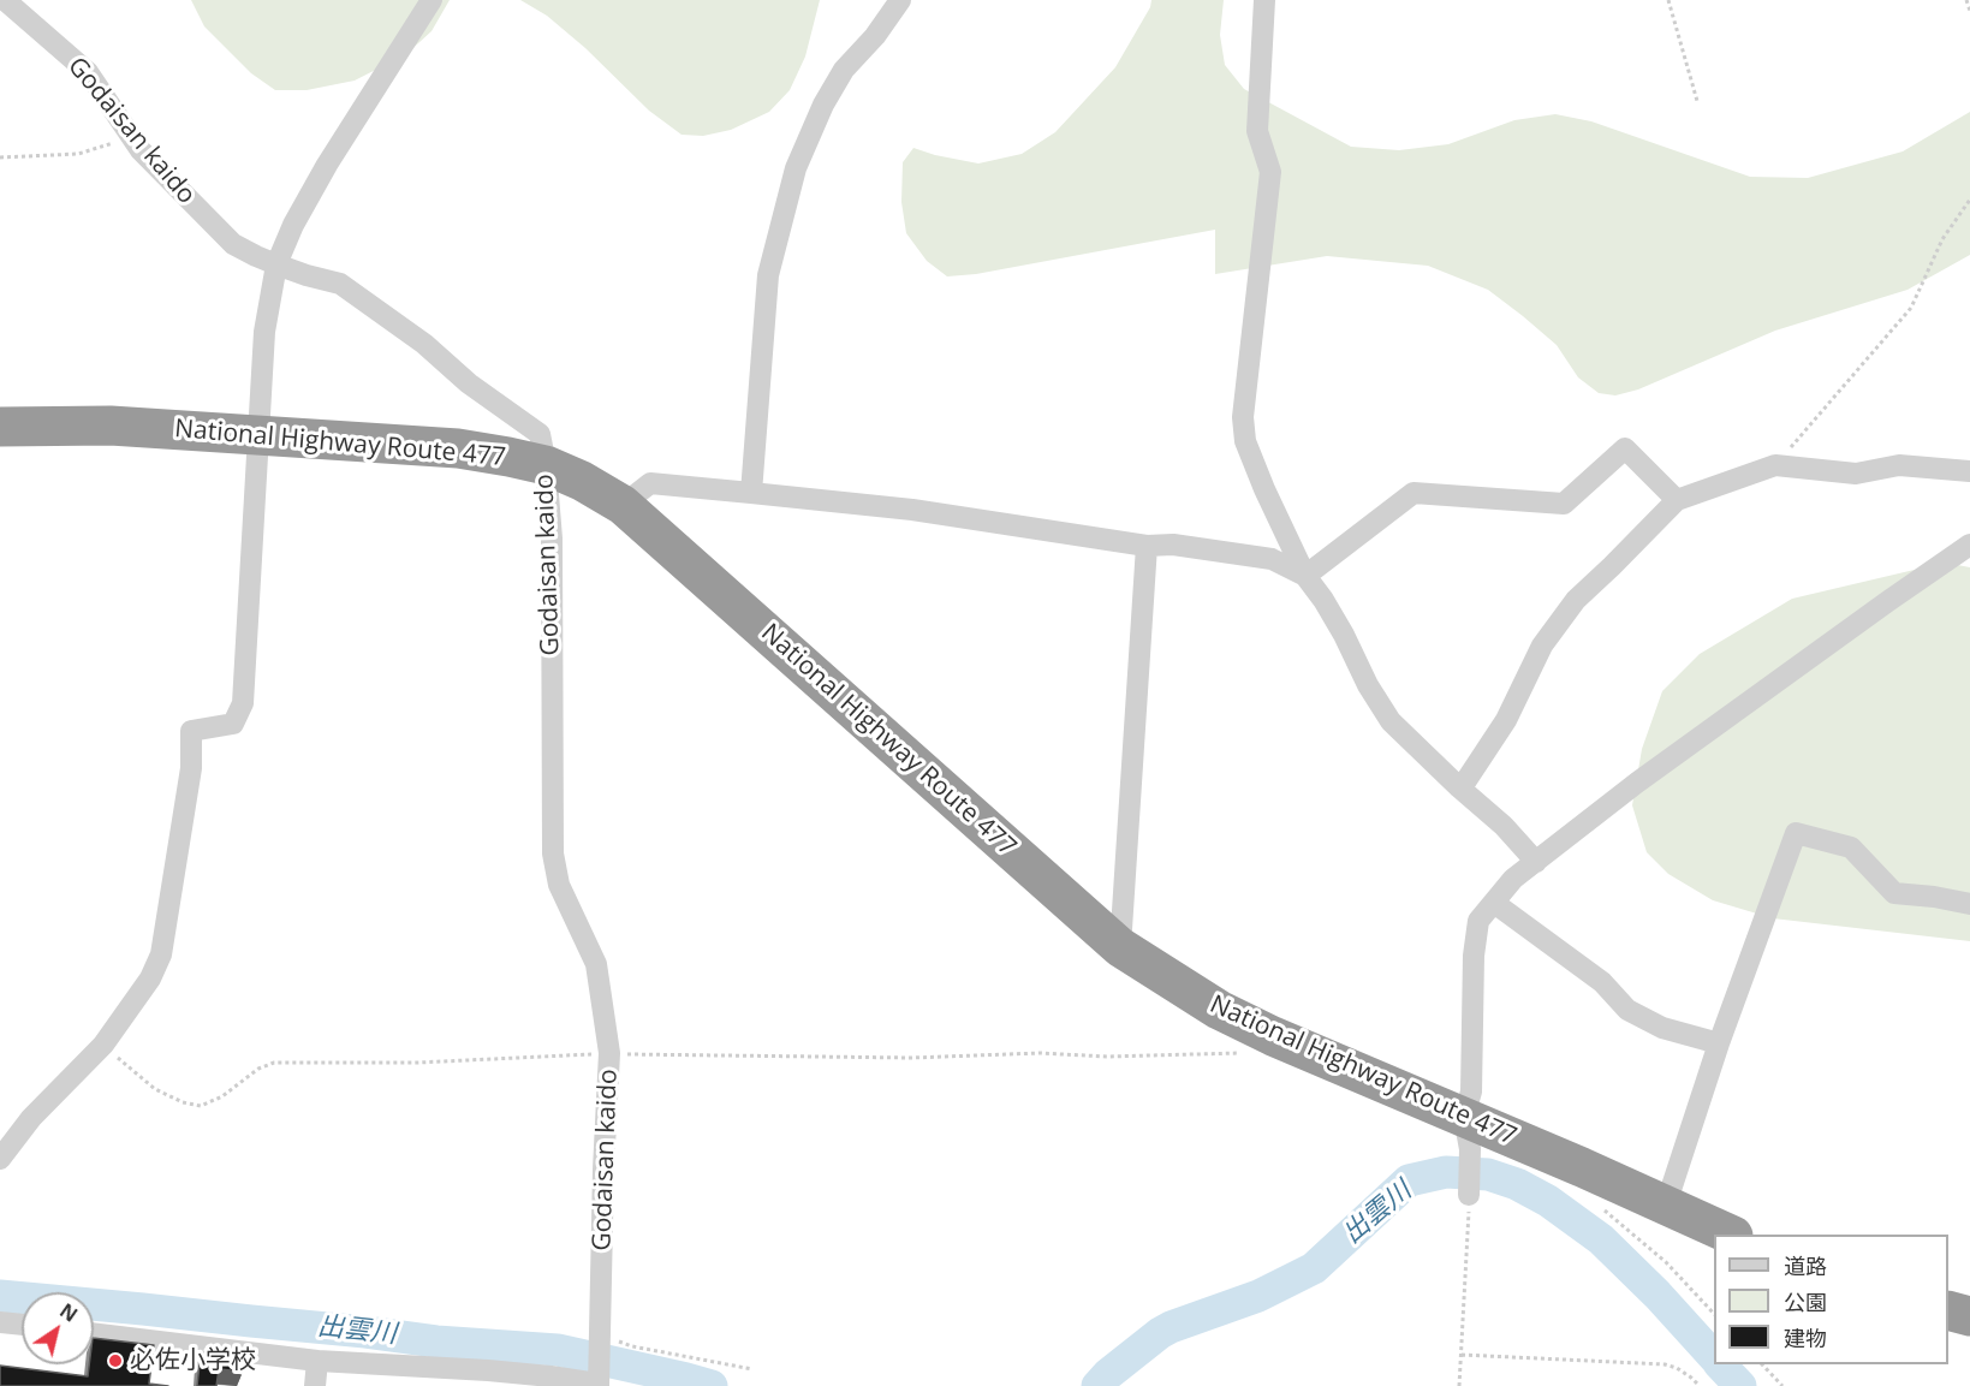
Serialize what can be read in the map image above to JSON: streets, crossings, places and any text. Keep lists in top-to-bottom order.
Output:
{
  "streets": {
    "highway": ["National Highway Route 477"],
    "street": ["Godaisan kaido"]
  },
  "crossings": [
    ["Godaisan kaido", "National Highway Route 477"]
  ],
  "water": ["出雲川"],
  "places": ["必佐小学校"],
  "legend": ["道路", "公園", "建物"],
  "north": "top right"
}
